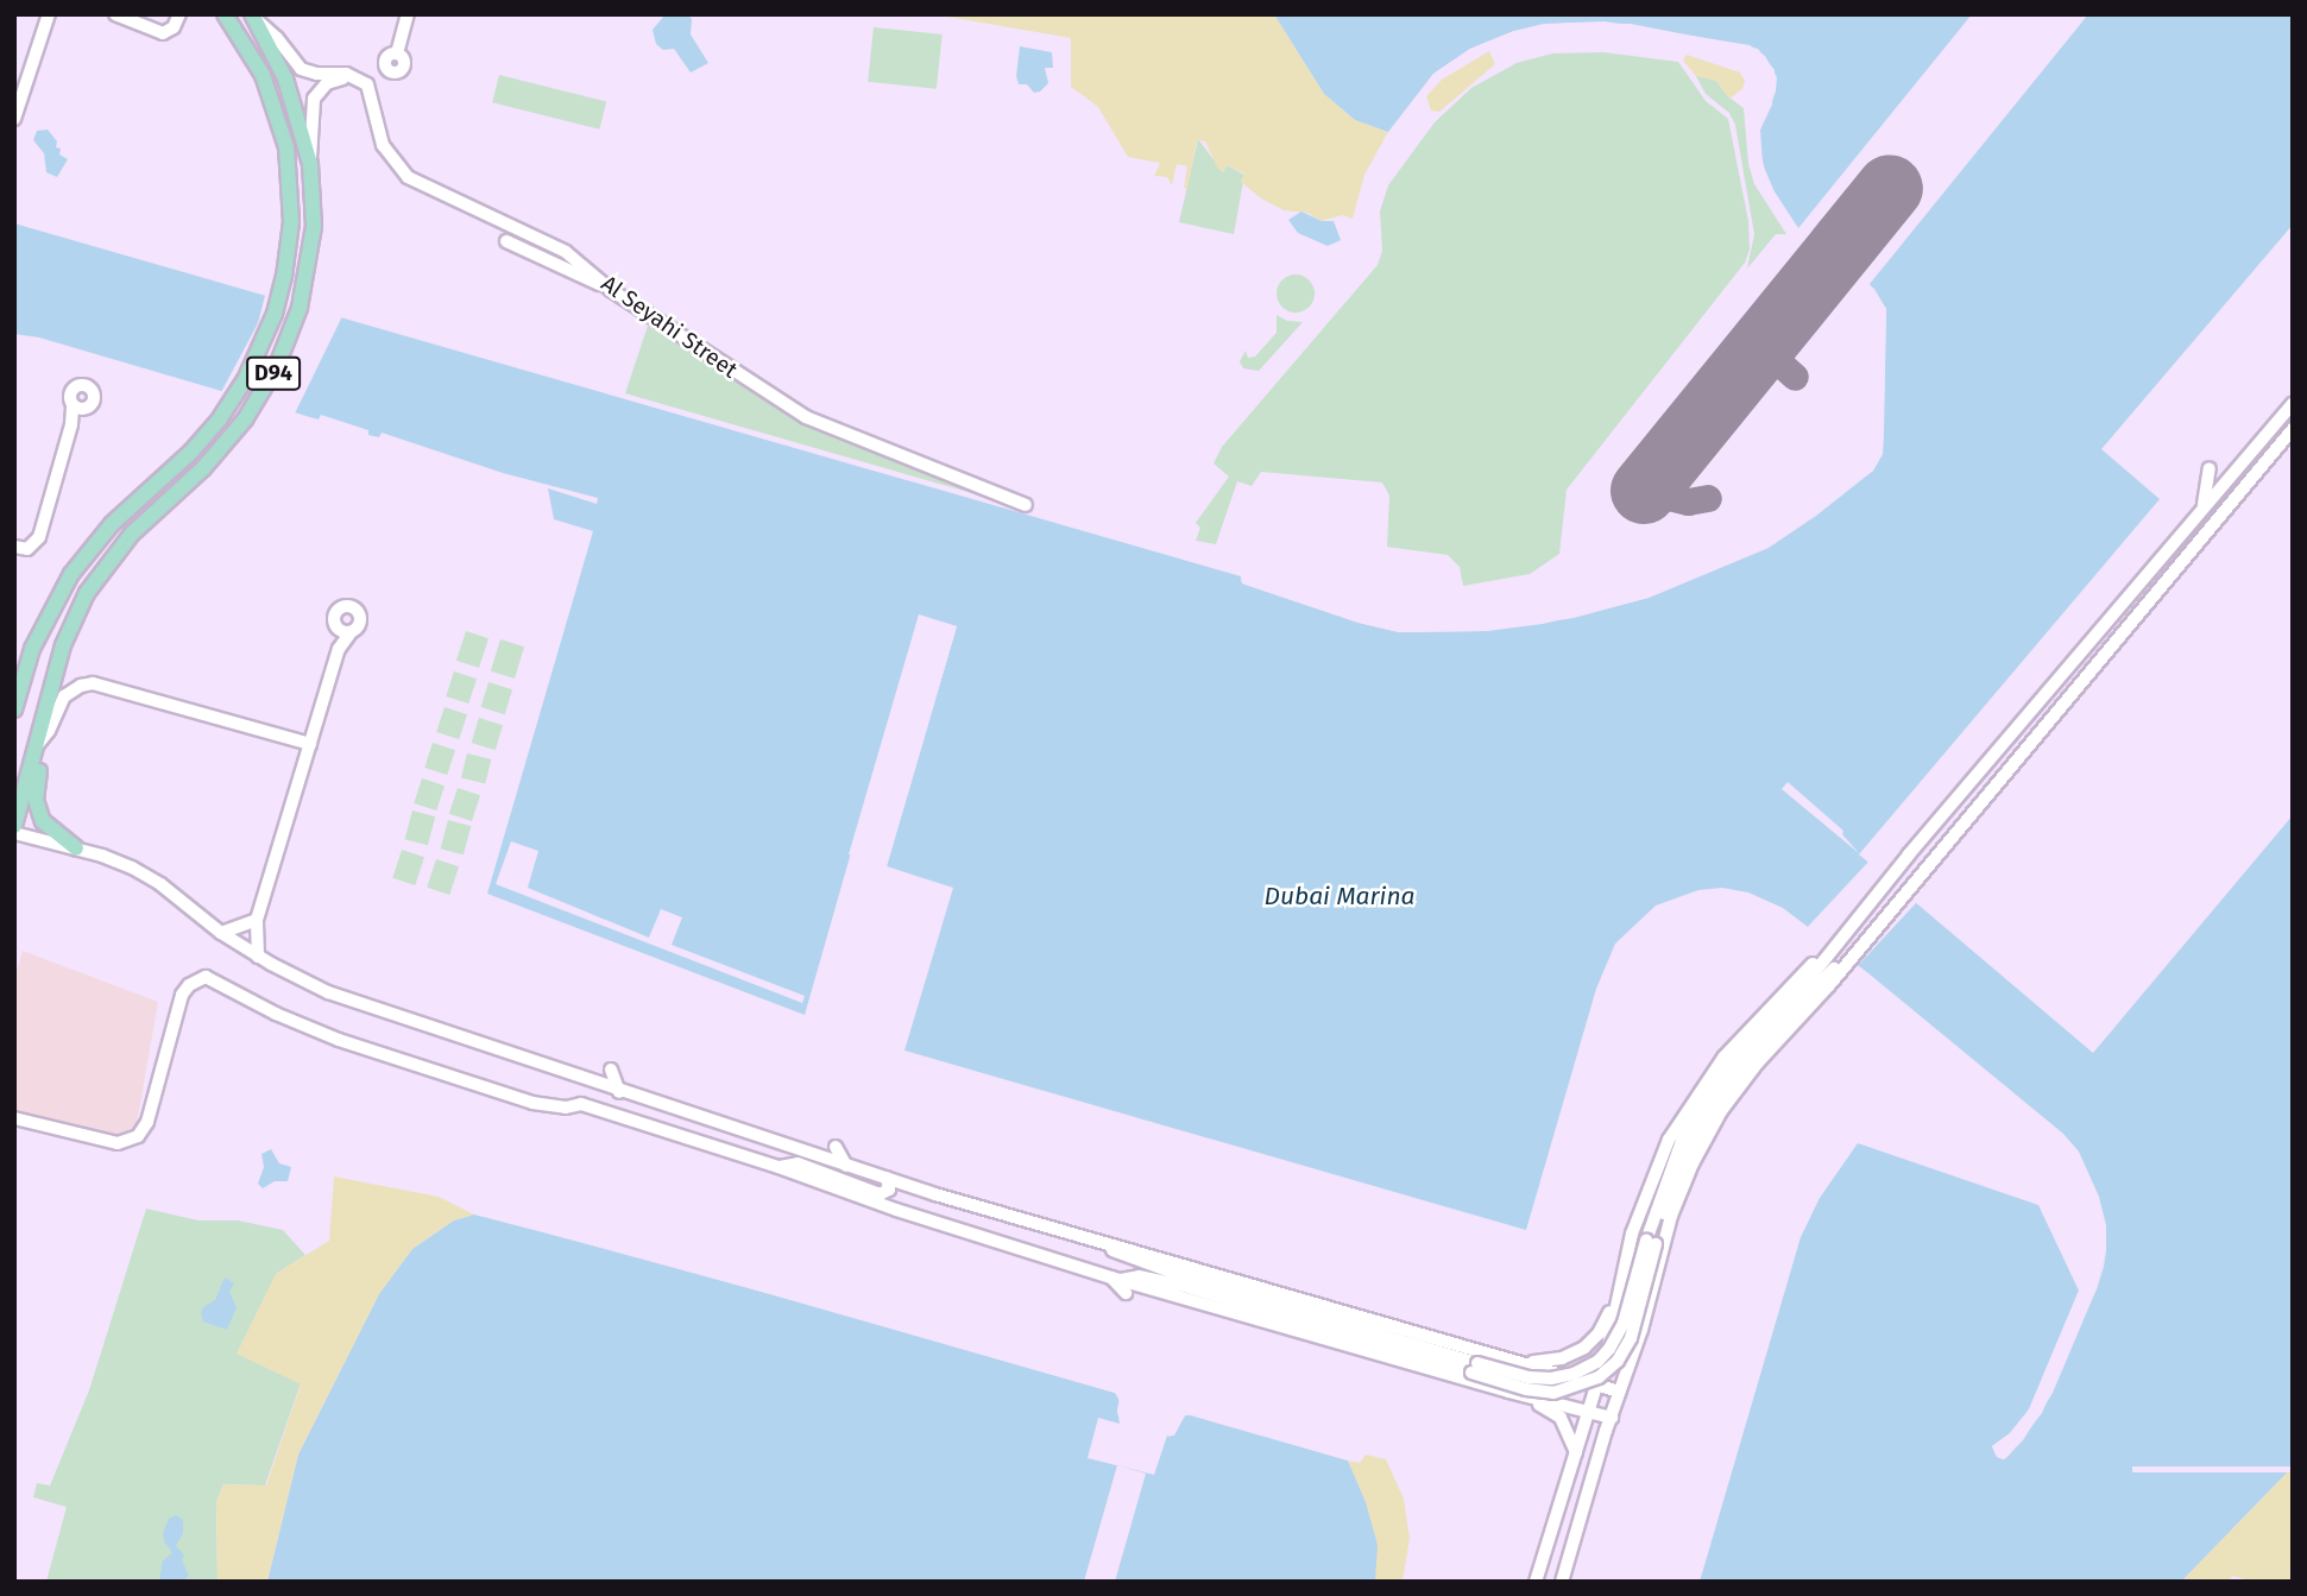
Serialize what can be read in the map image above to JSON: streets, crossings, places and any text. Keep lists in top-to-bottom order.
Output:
{
  "streets": {
    "main road": ["D94"],
    "street": ["Al Seyahi Street"]
  },
  "water": ["Dubai Marina"]
}
